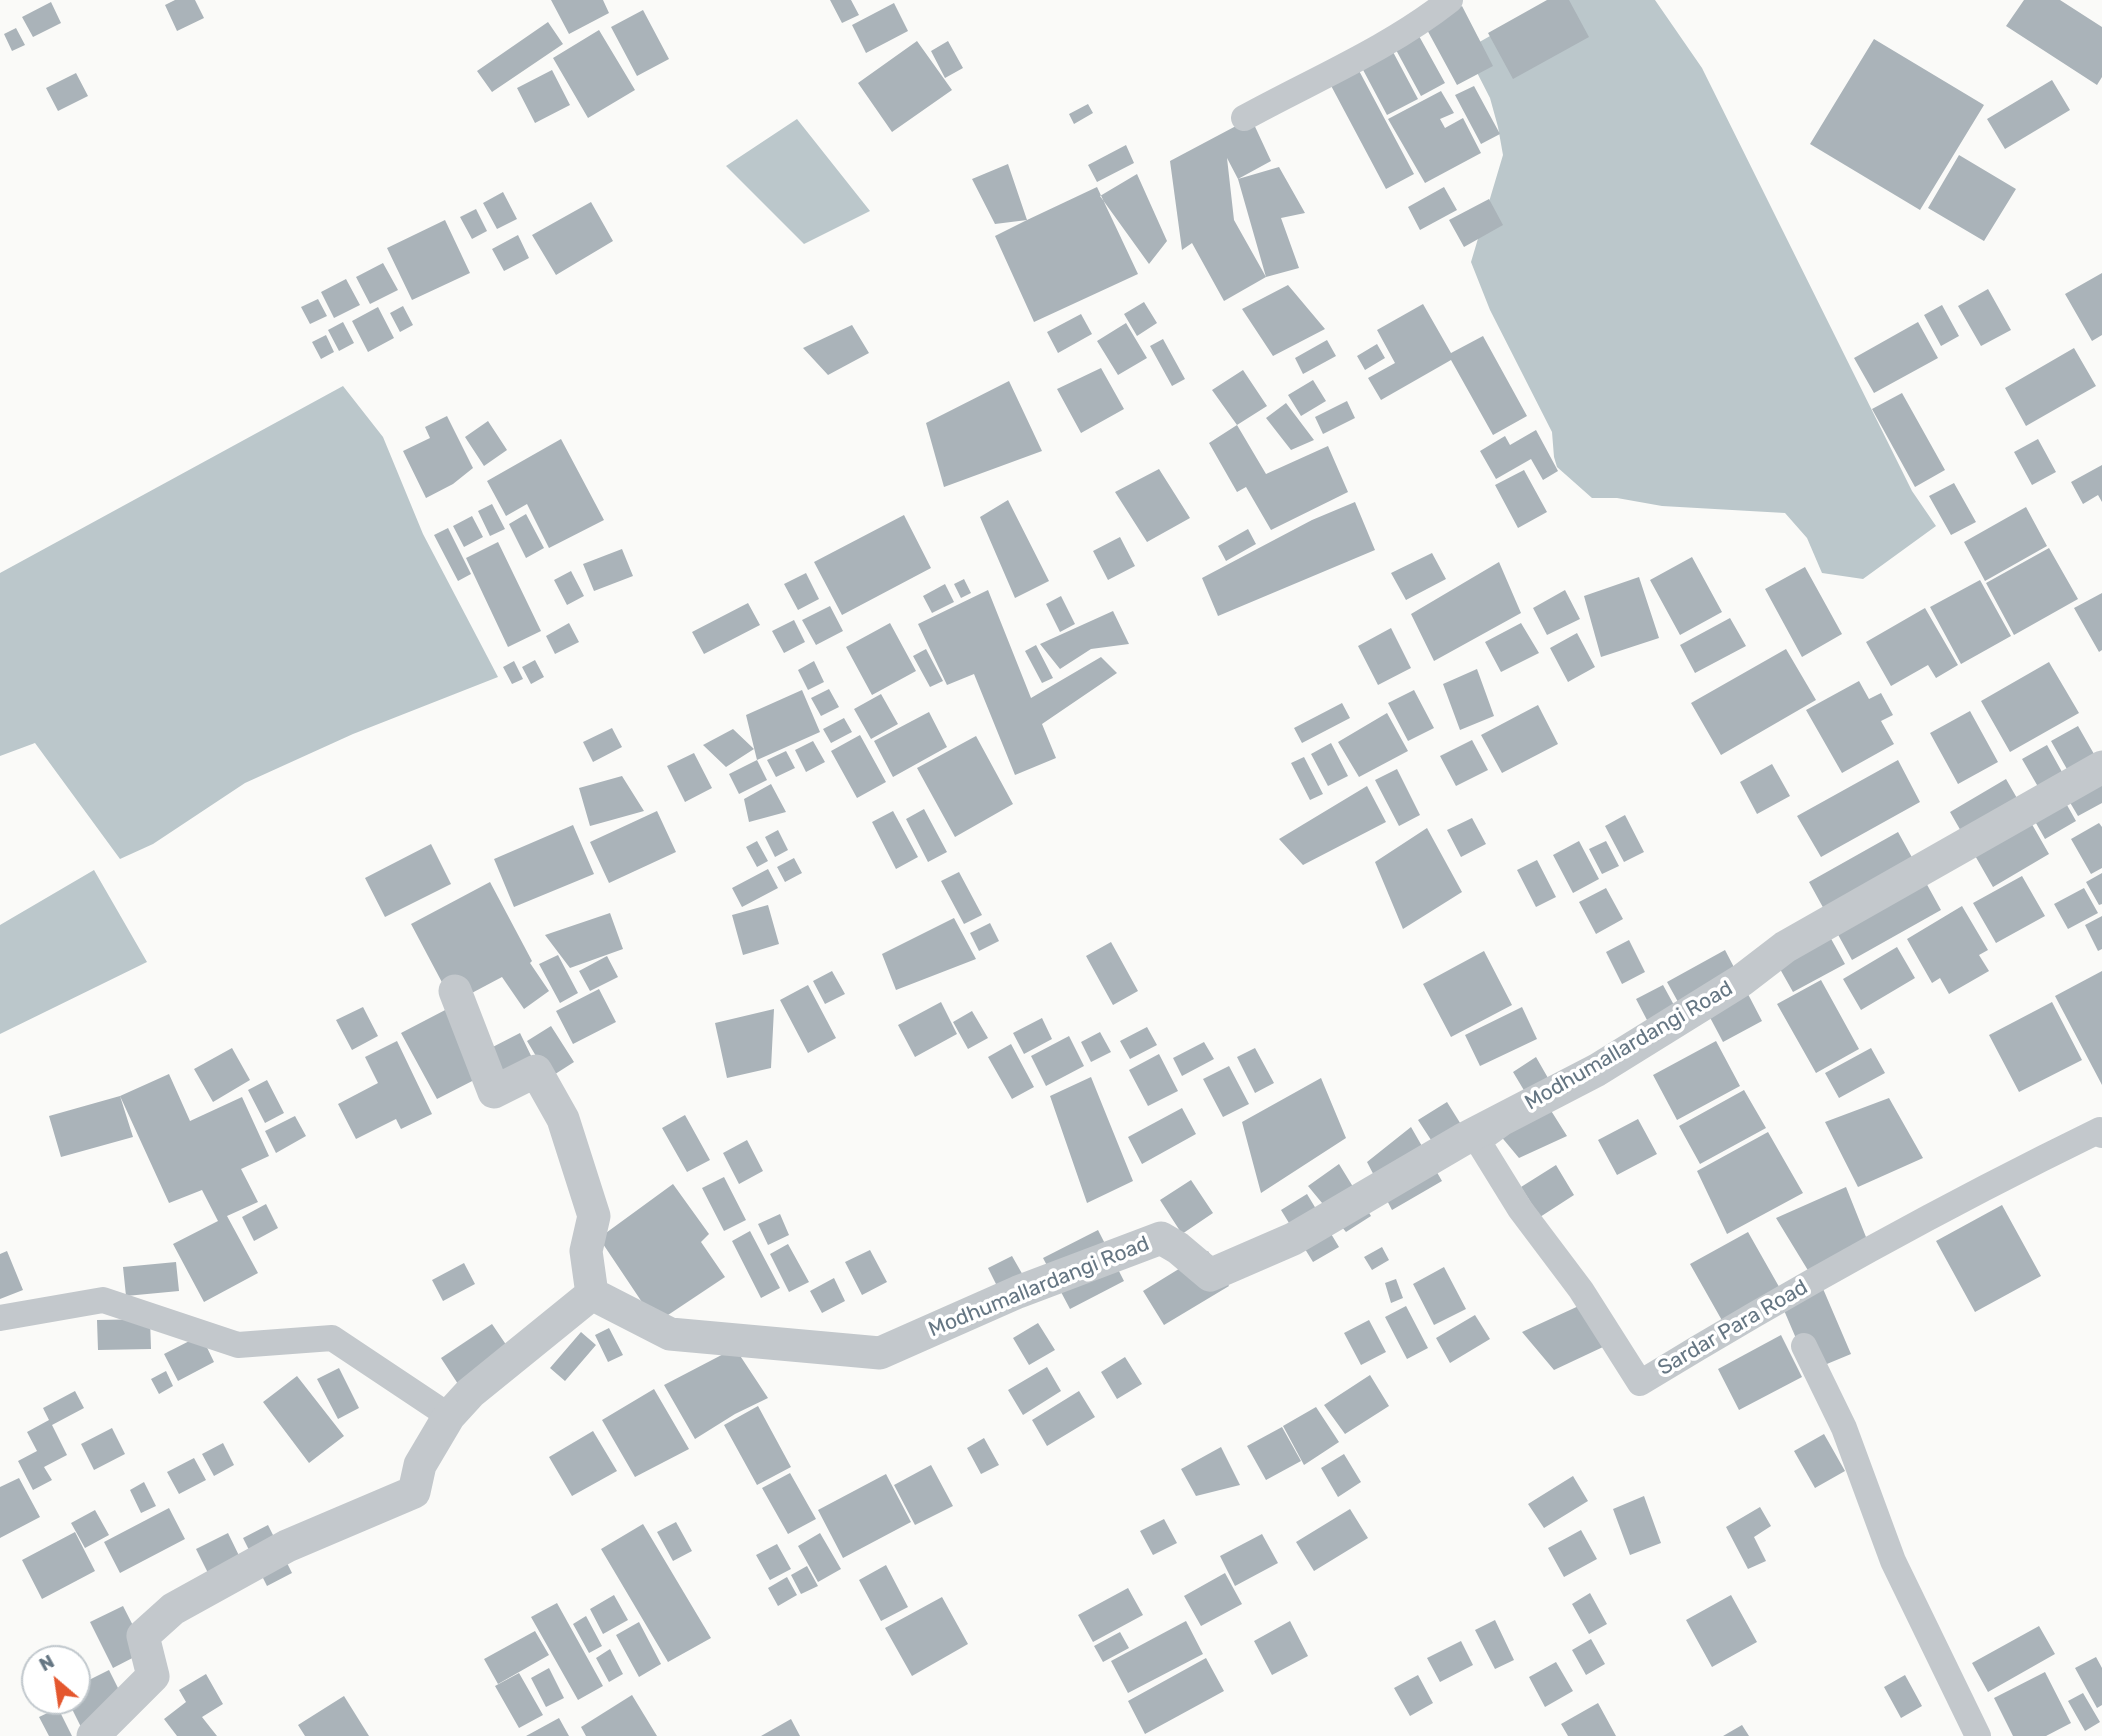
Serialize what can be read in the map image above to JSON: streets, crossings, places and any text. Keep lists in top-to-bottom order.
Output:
{
  "streets": {
    "street": ["Modhumallardangi Road", "Sardar Para Road"]
  },
  "crossings": [
    ["Modhumallardangi Road", "Sardar Para Road"]
  ],
  "north": "top left"
}
